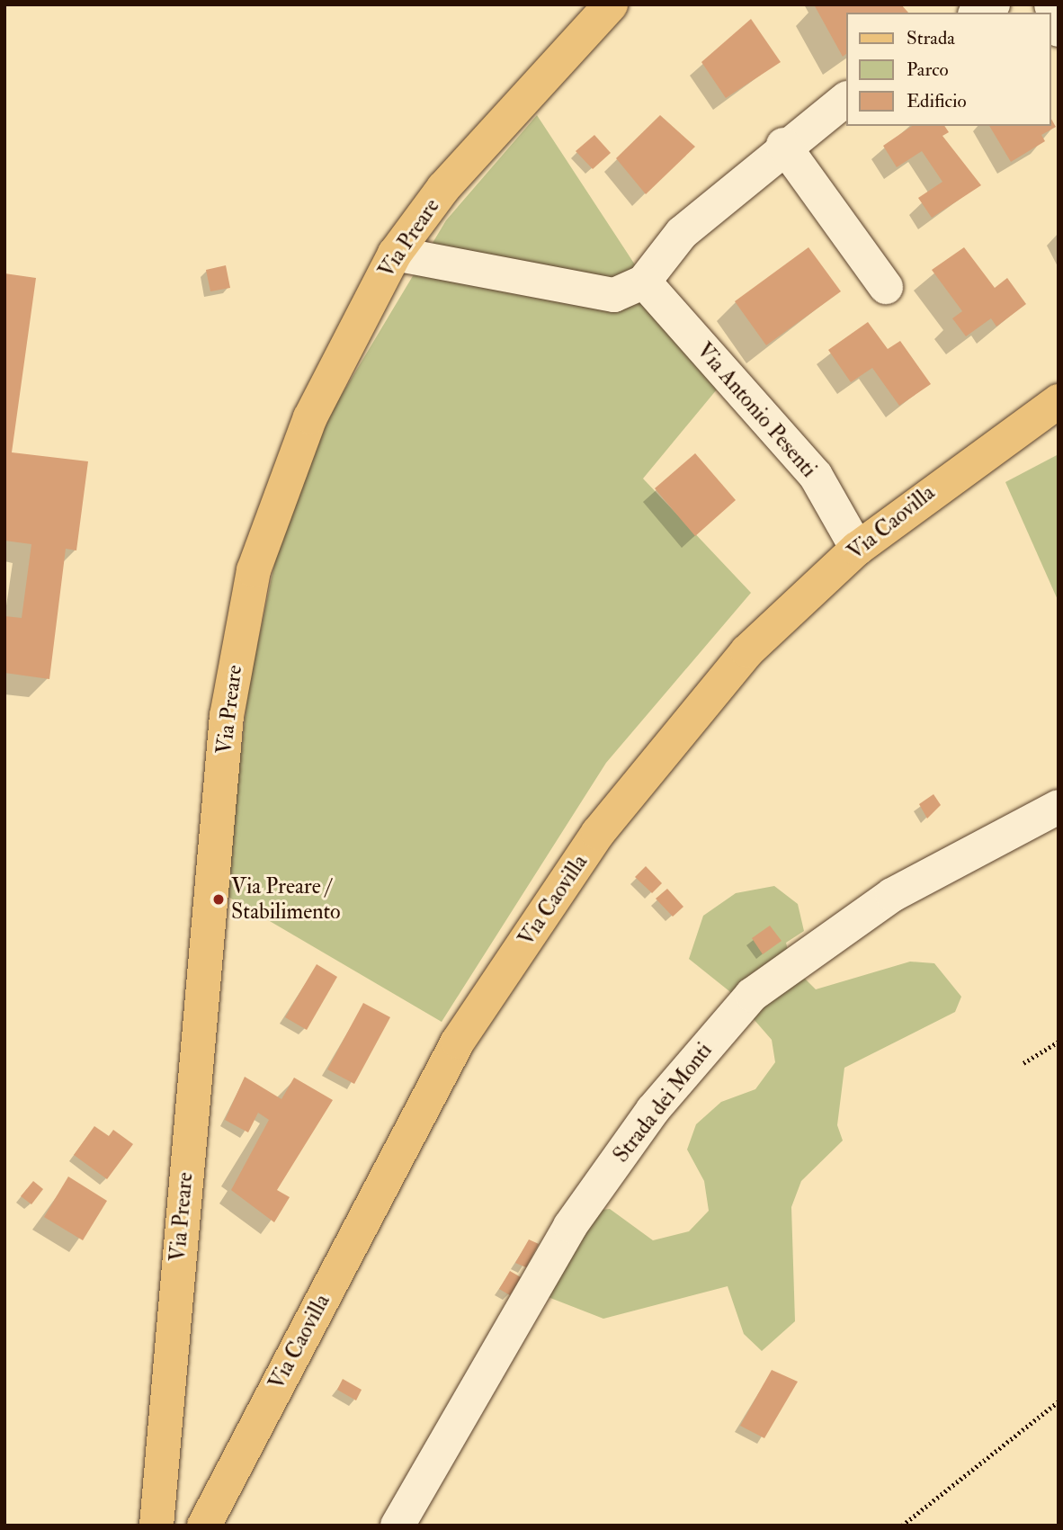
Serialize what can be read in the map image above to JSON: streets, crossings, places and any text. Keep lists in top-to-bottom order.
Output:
{
  "streets": {
    "main road": ["Via Preare", "Via Caovilla"],
    "street": ["Via Antonio Pesenti", "Strada dei Monti"]
  },
  "crossings": [
    ["Via Antonio Pesenti", "Via Caovilla"]
  ],
  "places": ["Via Preare / Stabilimento"],
  "legend": ["Strada", "Parco", "Edificio"]
}
